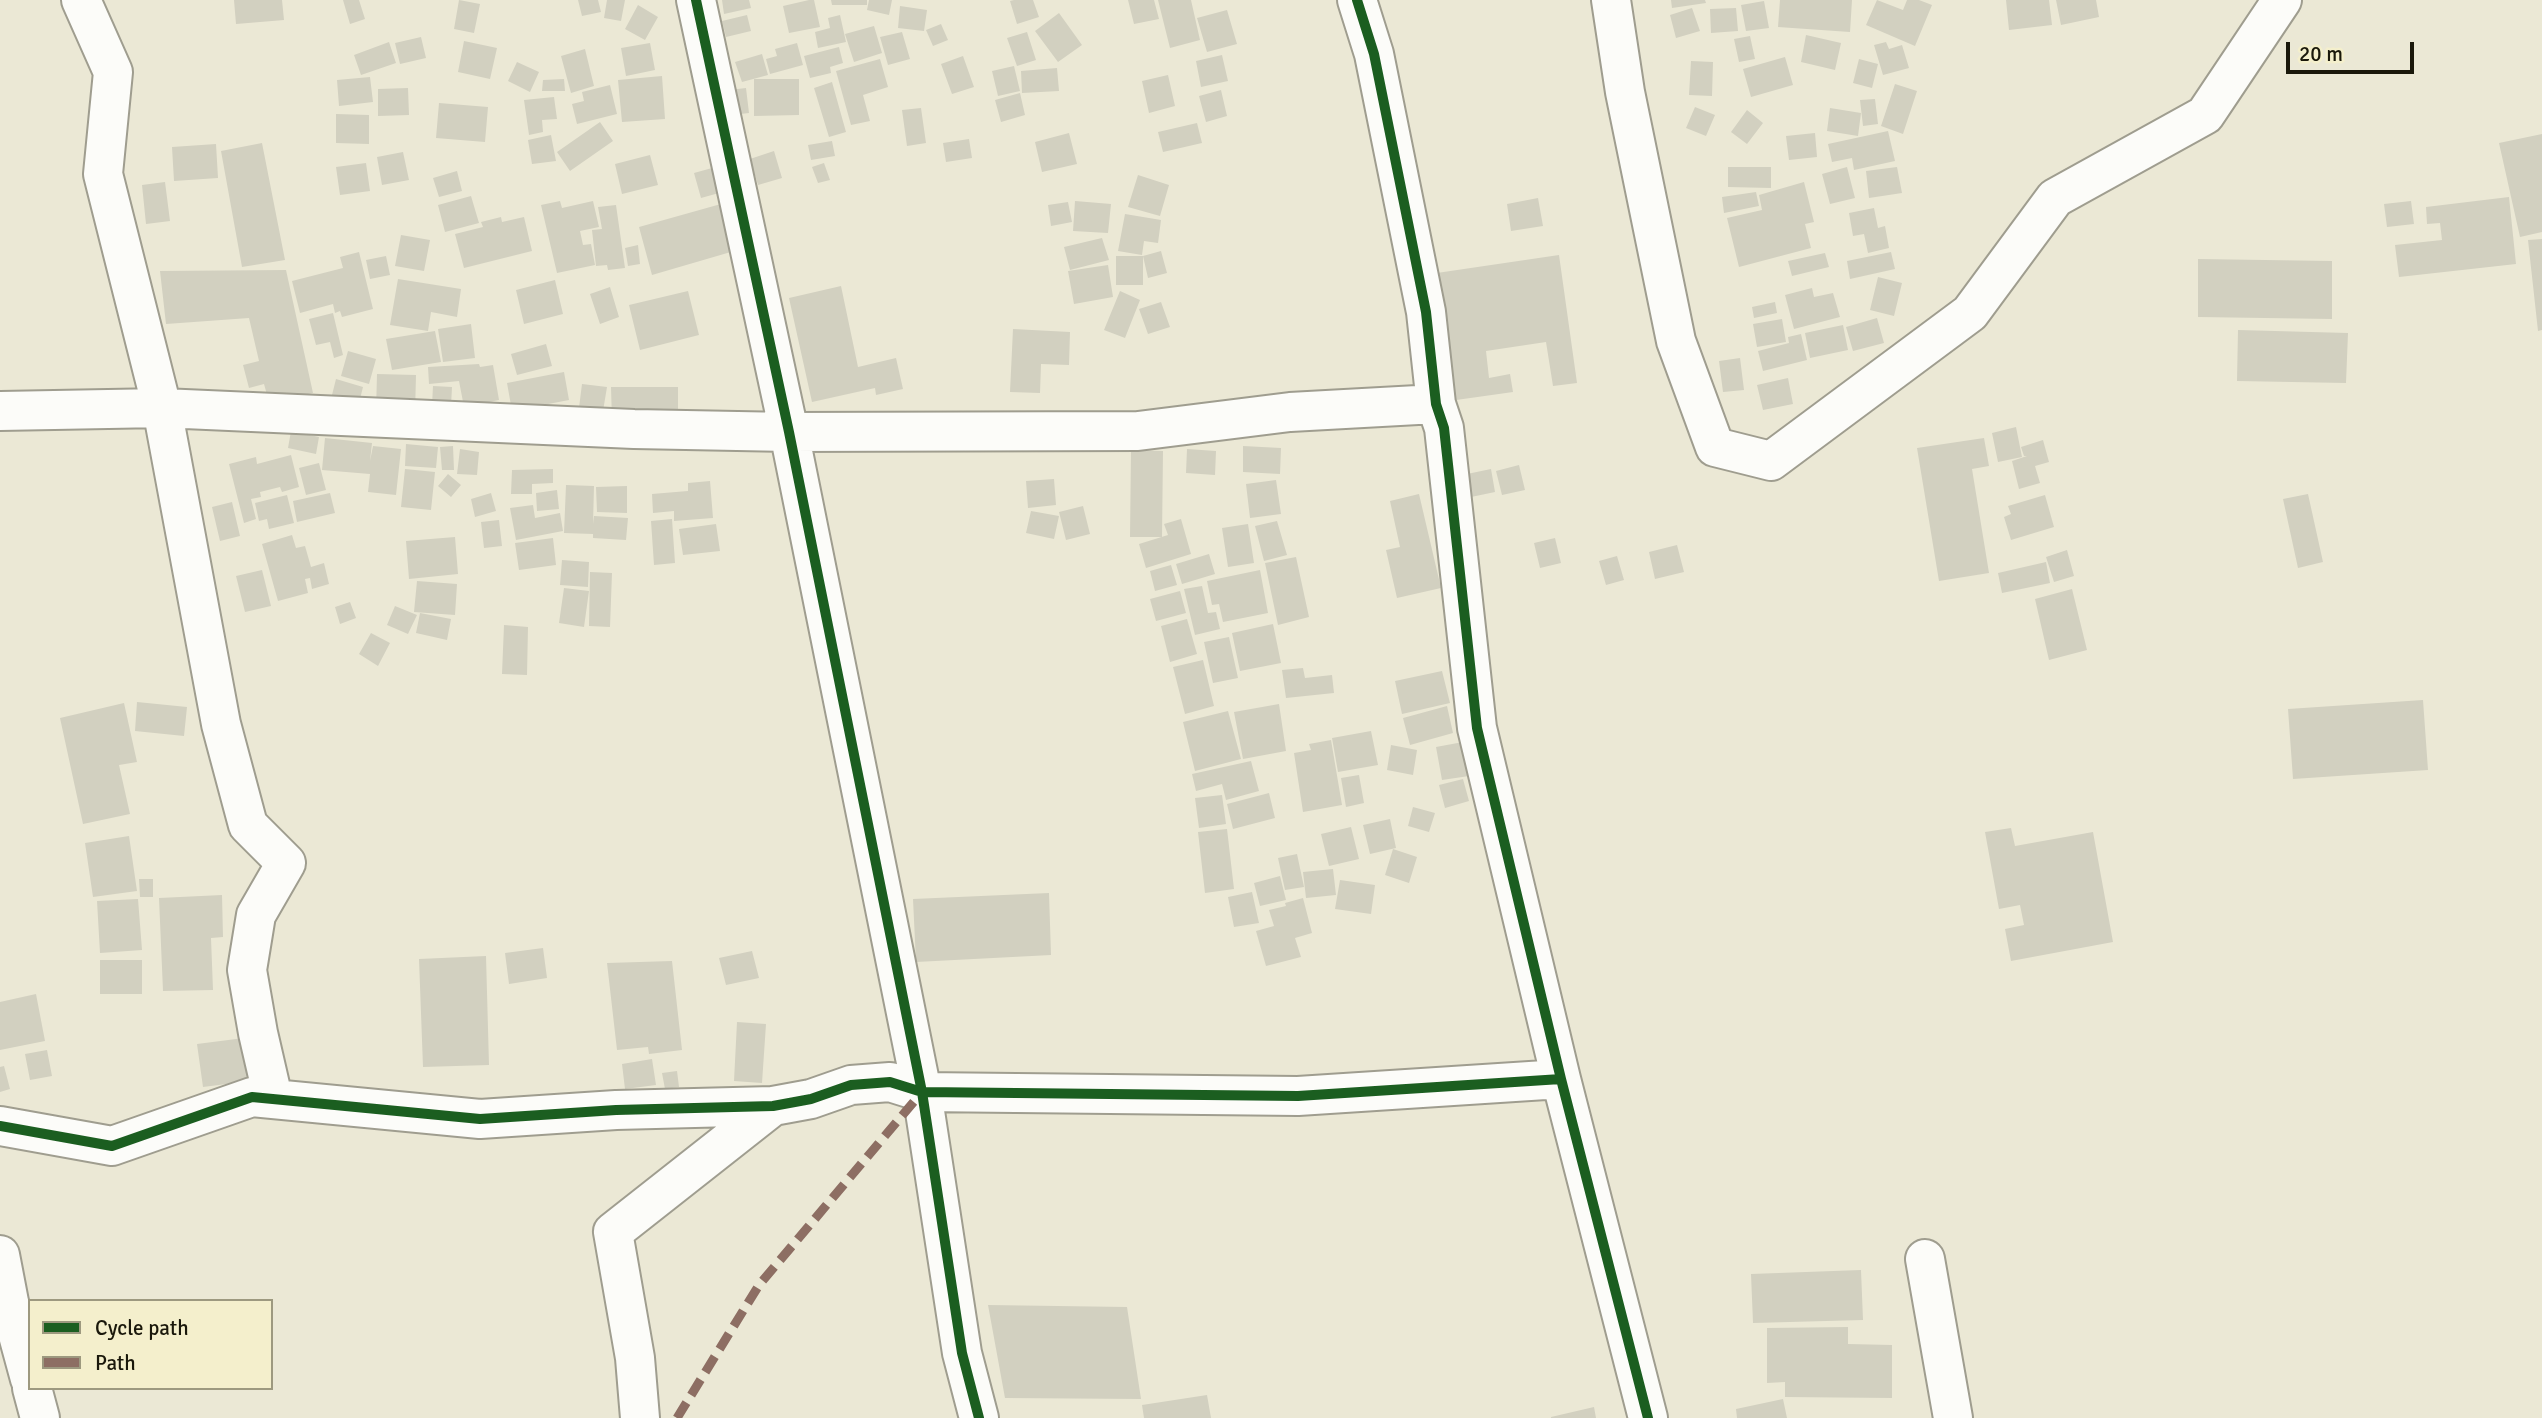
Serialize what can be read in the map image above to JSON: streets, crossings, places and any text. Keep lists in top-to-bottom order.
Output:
{
  "legend": ["Cycle path", "Path"],
  "scale_bar": "20 m"
}
